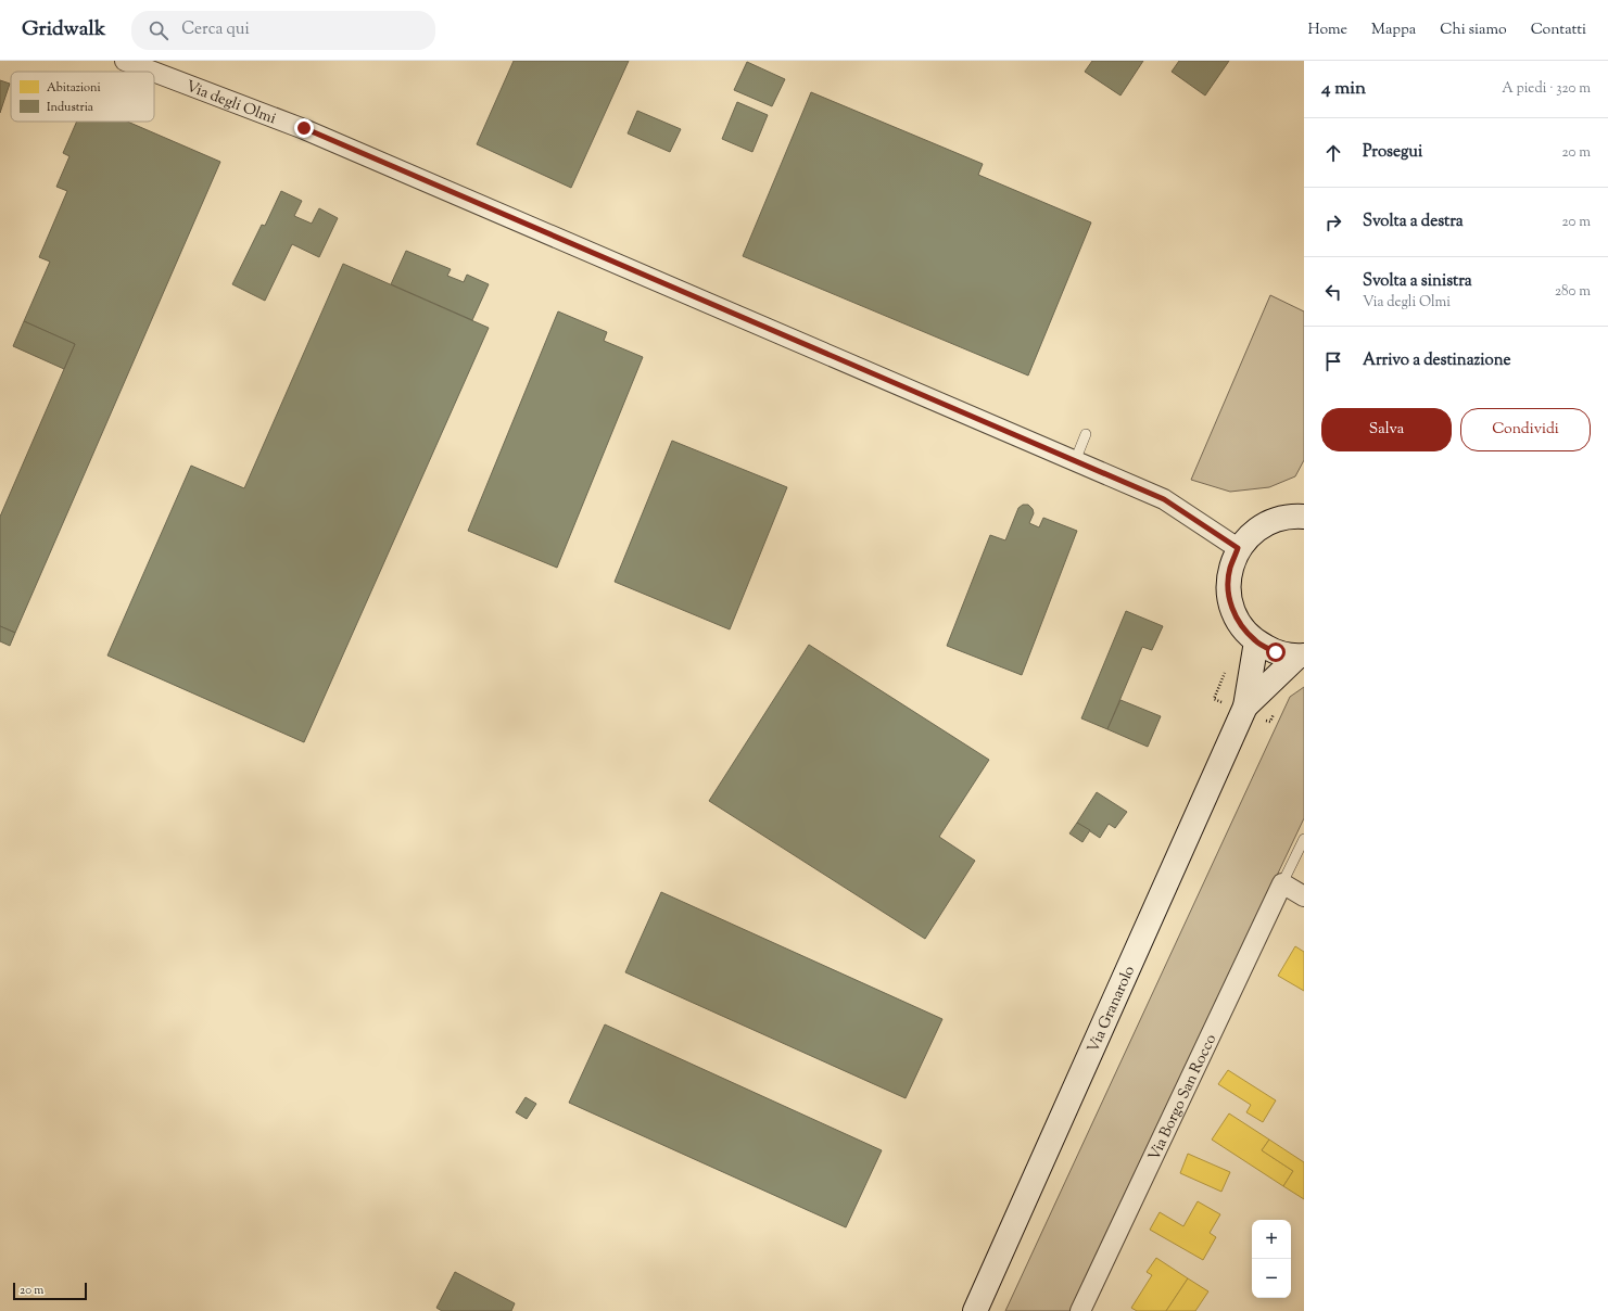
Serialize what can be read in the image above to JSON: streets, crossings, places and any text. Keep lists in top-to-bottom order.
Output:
{
  "streets": {
    "main road": ["Via Granarolo"],
    "street": ["Via degli Olmi", "Via Borgo San Rocco"]
  },
  "legend": ["Abitazioni", "Industria"],
  "scale_bar": "20 m",
  "page": {
    "header": "Gridwalk",
    "search": "Cerca qui",
    "nav": [
      "Home",
      "Mappa",
      "Chi siamo",
      "Contatti"
    ],
    "heading": ["4 min", "A piedi · 320 m"],
    "list": [
      ["Prosegui", "20 m"],
      ["Svolta a destra", "20 m"],
      ["Svolta a sinistra", "Via degli Olmi", "280 m"],
      "Arrivo a destinazione"
    ],
    "buttons": ["Salva", "Condividi"],
    "map_buttons": ["+", "−"],
    "scale": "20 m"
  }
}
